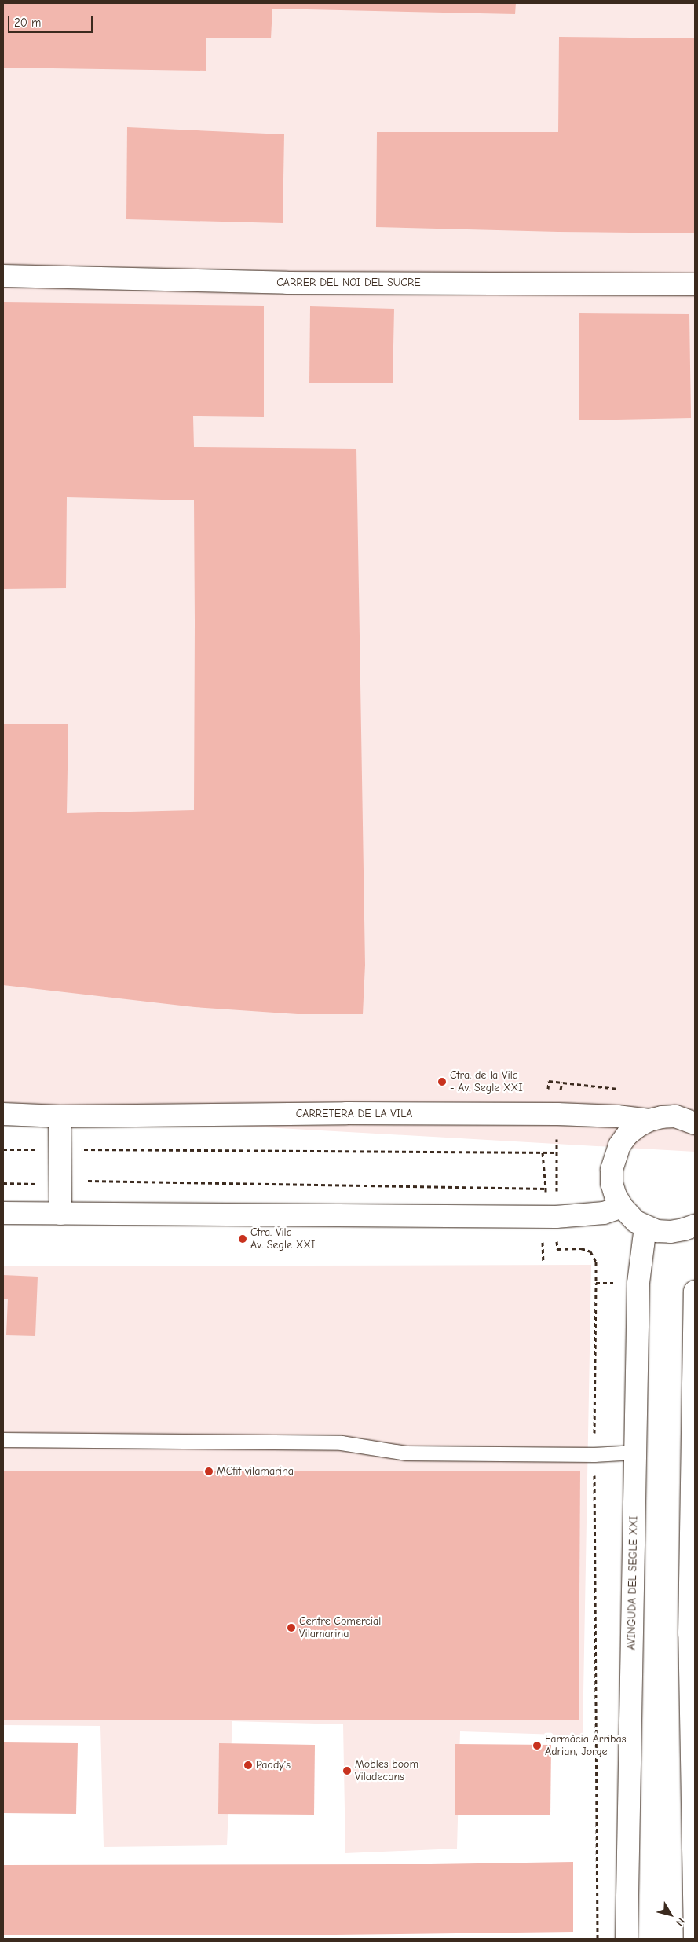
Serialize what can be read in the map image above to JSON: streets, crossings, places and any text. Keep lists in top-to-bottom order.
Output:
{
  "streets": {
    "street": ["CARRER DEL NOI DEL SUCRE", "CARRETERA DE LA VILA", "AVINGUDA DEL SEGLE XXI"]
  },
  "places": [
    "Ctra. de la Vila - Av. Segle XXI",
    "Ctra. Vila - Av. Segle XXI",
    "MCfit vilamarina",
    "Centre Comercial Vilamarina",
    "Farmàcia Arribas Adrian, Jorge",
    "Paddy's",
    "Mobles boom Viladecans"
  ],
  "scale_bar": "20 m",
  "north": "bottom right"
}
